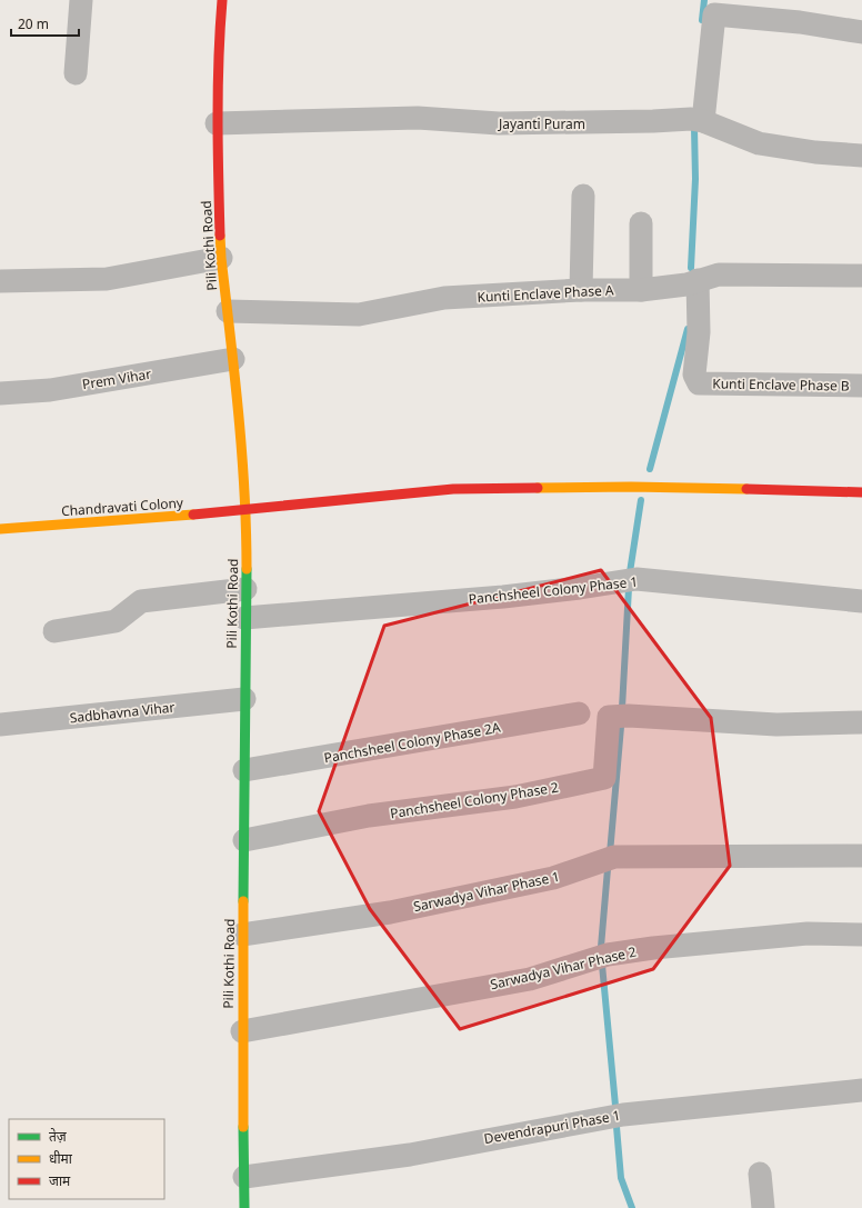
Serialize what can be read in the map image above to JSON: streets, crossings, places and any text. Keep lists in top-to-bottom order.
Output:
{
  "streets": {
    "street": [
      "Jayanti Puram",
      "Pili Kothi Road",
      "Kunti Enclave Phase A",
      "Prem Vihar",
      "Kunti Enclave Phase B",
      "Chandravati Colony",
      "Panchsheel Colony Phase 1",
      "Sadbhavna Vihar",
      "Panchsheel Colony Phase 2A",
      "Panchsheel Colony Phase 2",
      "Sarwadya Vihar Phase 1",
      "Sarwadya Vihar Phase 2",
      "Devendrapuri Phase 1"
    ]
  },
  "crossings": [
    ["Jayanti Puram", "Pili Kothi Road"],
    ["Pili Kothi Road", "Kunti Enclave Phase A"],
    ["Pili Kothi Road", "Prem Vihar"],
    ["Pili Kothi Road", "Chandravati Colony"],
    ["Pili Kothi Road", "Panchsheel Colony Phase 1"],
    ["Pili Kothi Road", "Sadbhavna Vihar"],
    ["Pili Kothi Road", "Panchsheel Colony Phase 2A"],
    ["Pili Kothi Road", "Panchsheel Colony Phase 2"],
    ["Pili Kothi Road", "Sarwadya Vihar Phase 1"],
    ["Pili Kothi Road", "Sarwadya Vihar Phase 2"],
    ["Pili Kothi Road", "Devendrapuri Phase 1"],
    ["Kunti Enclave Phase A", "Kunti Enclave Phase B"]
  ],
  "legend": ["तेज़", "धीमा", "जाम"],
  "scale_bar": "20 m"
}
